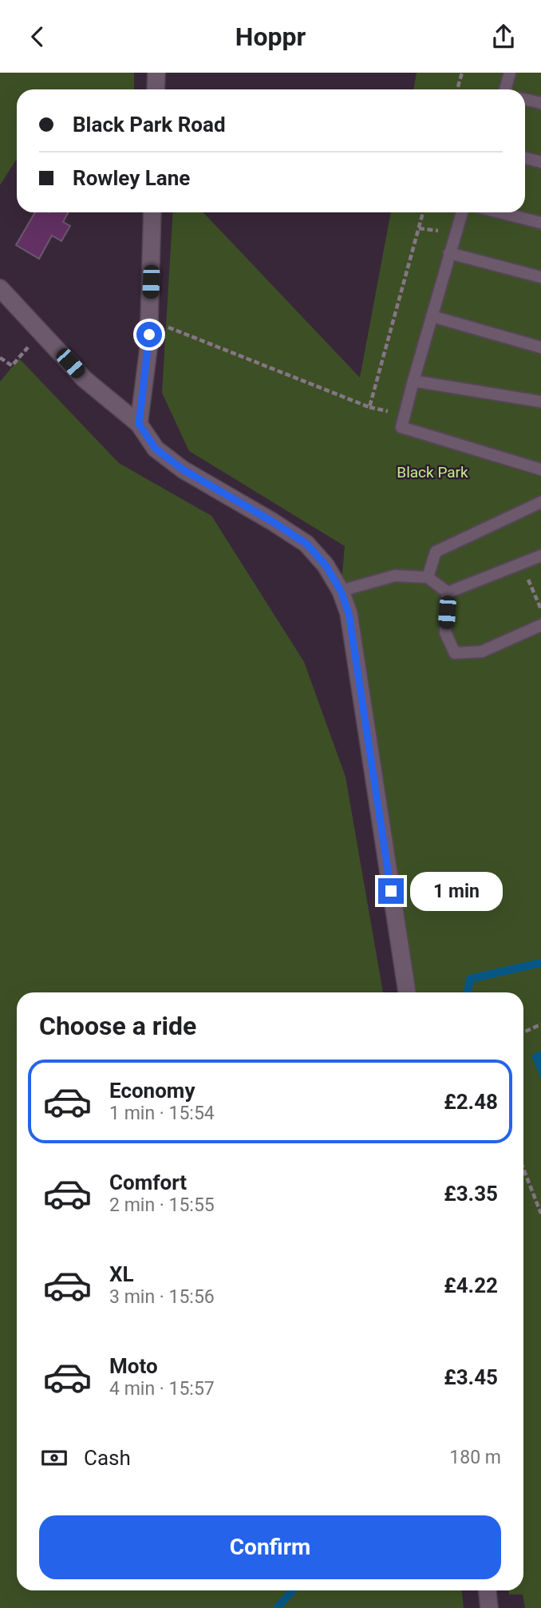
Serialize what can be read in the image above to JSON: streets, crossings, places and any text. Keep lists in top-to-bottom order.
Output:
{
  "parks": ["Black Park"],
  "page": {
    "header": "Hoppr",
    "banner": ["Black Park Road", "Rowley Lane"],
    "bubble": "1 min",
    "heading": "Choose a ride",
    "list": [
      {
        "name": "Economy",
        "note": "1 min · 15:54",
        "value": "£2.48"
      },
      {
        "name": "Comfort",
        "note": "2 min · 15:55",
        "value": "£3.35"
      },
      {
        "name": "XL",
        "note": "3 min · 15:56",
        "value": "£4.22"
      },
      {
        "name": "Moto",
        "note": "4 min · 15:57",
        "value": "£3.45"
      }
    ],
    "pay": ["Cash", "180 m"],
    "buttons": "Confirm"
  }
}
